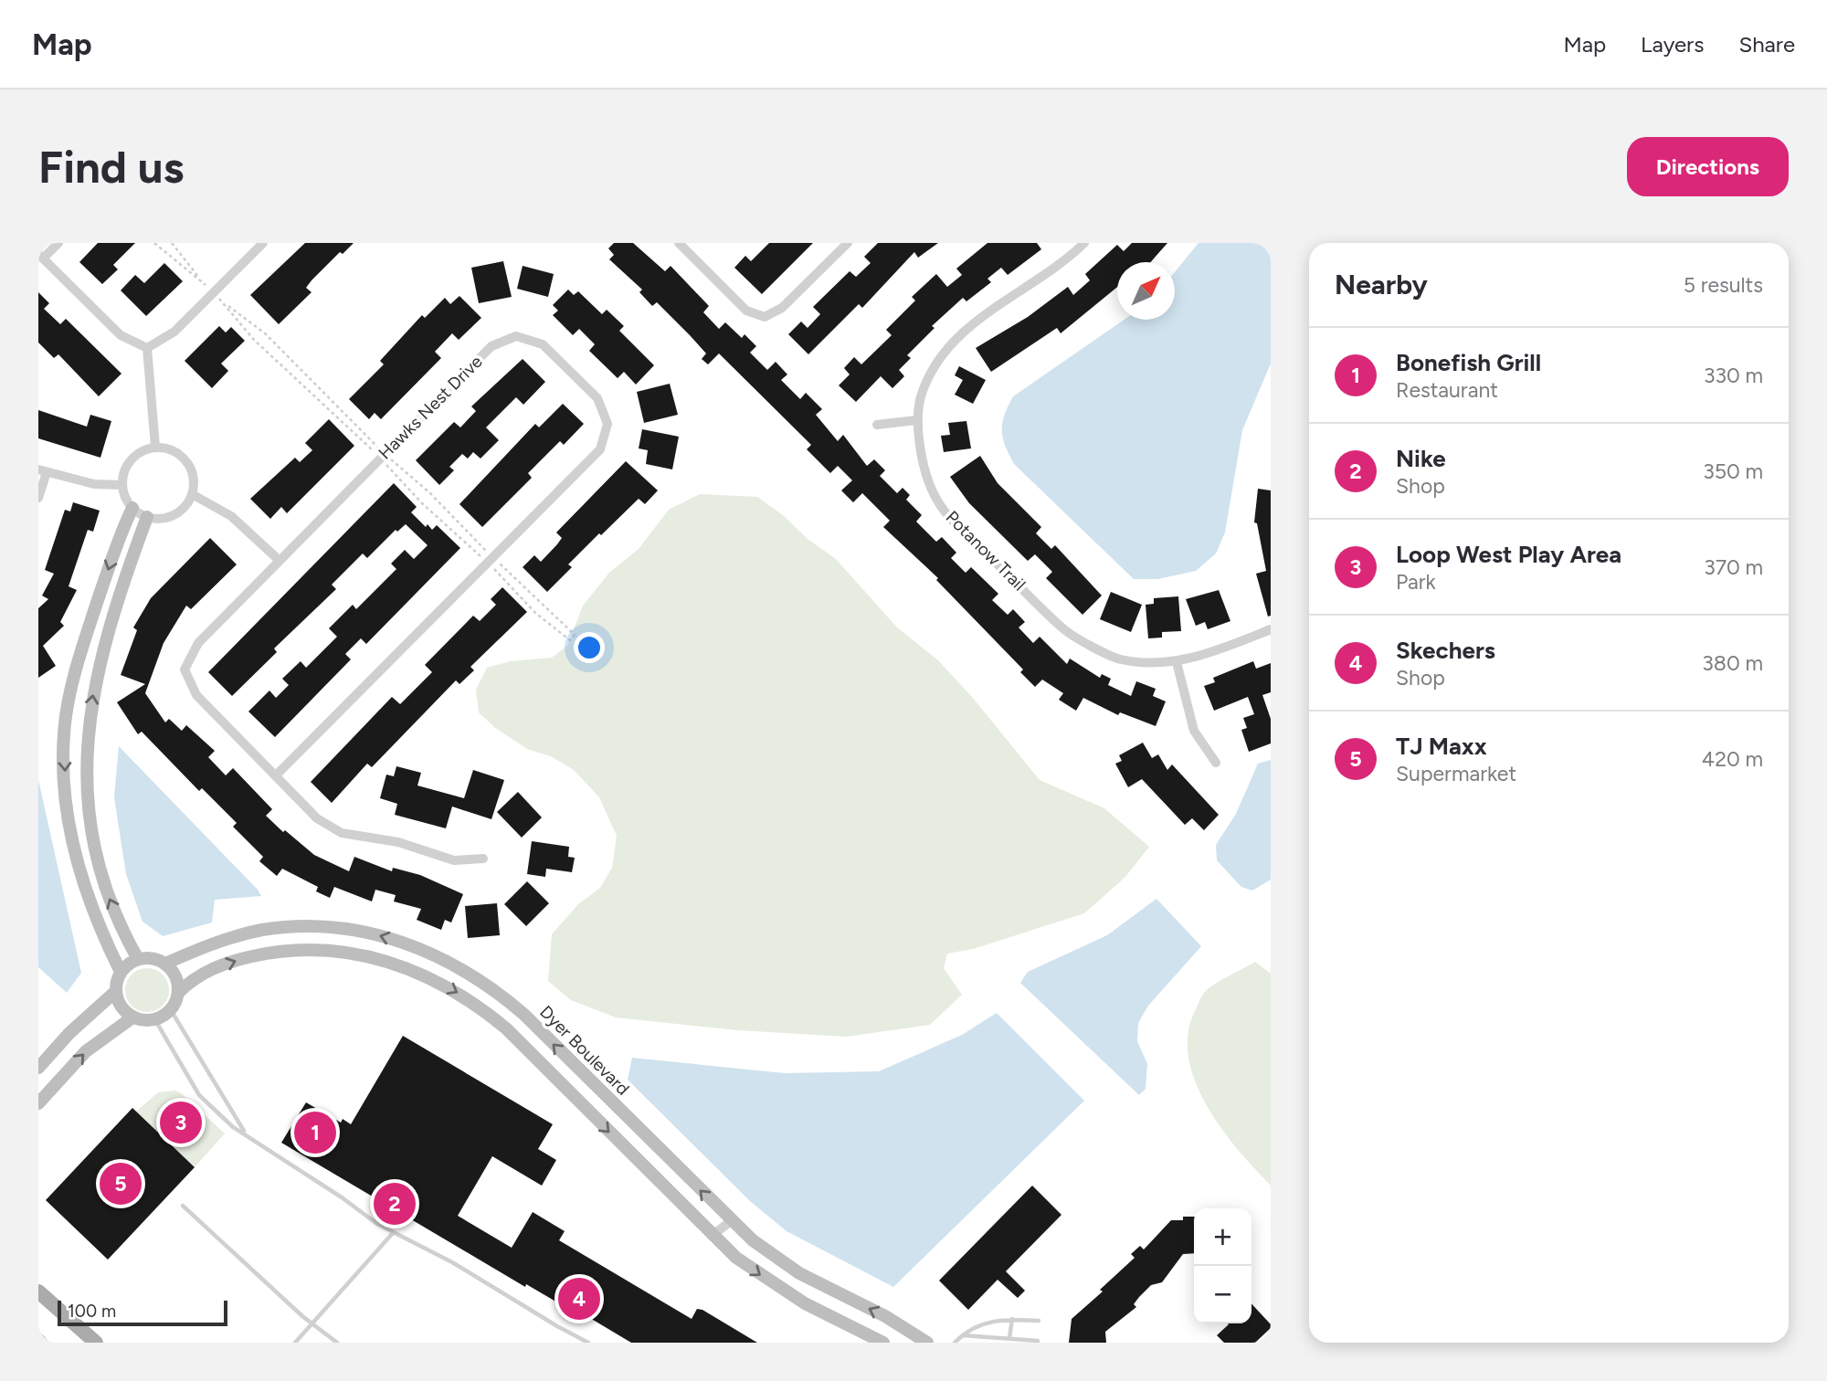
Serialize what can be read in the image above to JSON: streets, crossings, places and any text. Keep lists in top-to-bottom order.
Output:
{
  "streets": {
    "street": ["Hawks Nest Drive", "Potanow Trail", "Dyer Boulevard"]
  },
  "scale_bar": "100 m",
  "north": "top right",
  "page": {
    "header": "Map",
    "nav": ["Map", "Layers", "Share"],
    "buttons": "Directions",
    "title": "Find us",
    "heading": ["Nearby", "5 results"],
    "list": [
      {
        "mark": "1",
        "name": "Bonefish Grill",
        "note": "Restaurant",
        "value": "330 m"
      },
      {
        "mark": "2",
        "name": "Nike",
        "note": "Shop",
        "value": "350 m"
      },
      {
        "mark": "3",
        "name": "Loop West Play Area",
        "note": "Park",
        "value": "370 m"
      },
      {
        "mark": "4",
        "name": "Skechers",
        "note": "Shop",
        "value": "380 m"
      },
      {
        "mark": "5",
        "name": "TJ Maxx",
        "note": "Supermarket",
        "value": "420 m"
      }
    ],
    "pins": [
      "3",
      "1",
      "5",
      "2",
      "4"
    ],
    "map_buttons": ["+", "−"],
    "scale": "100 m"
  }
}
